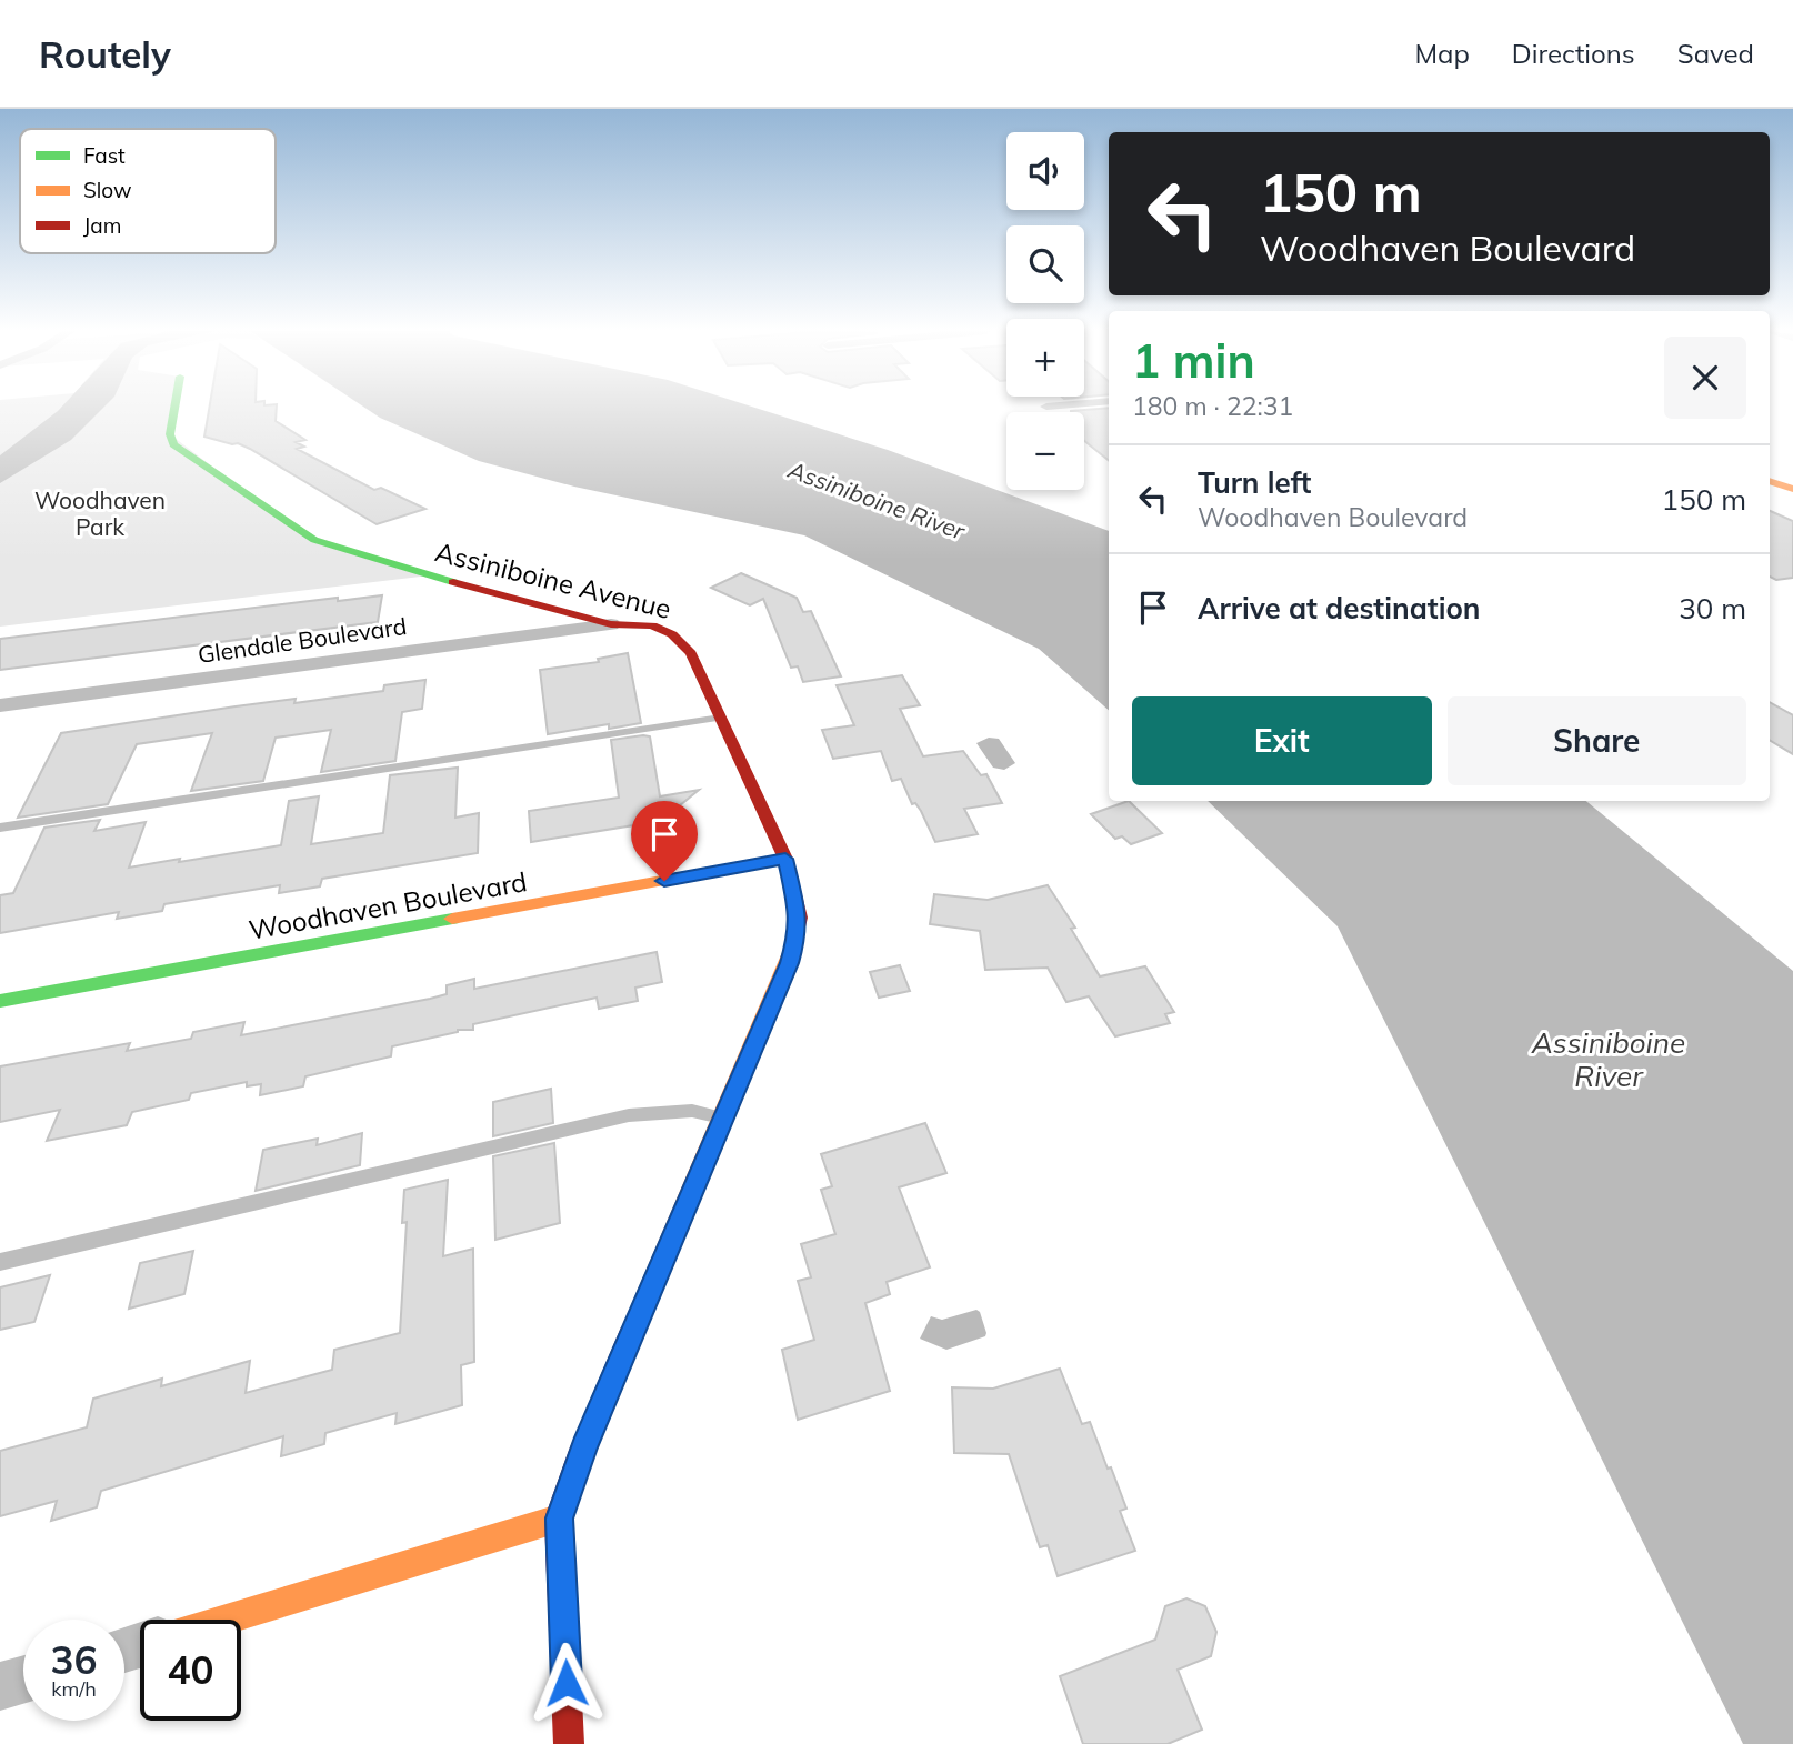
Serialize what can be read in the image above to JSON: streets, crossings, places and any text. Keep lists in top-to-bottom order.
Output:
{
  "streets": {
    "street": ["Assiniboine Avenue", "Glendale Boulevard", "Woodhaven Boulevard"]
  },
  "crossings": [
    ["Assiniboine Avenue", "Glendale Boulevard"],
    ["Assiniboine Avenue", "Woodhaven Boulevard"]
  ],
  "water": ["Assiniboine River"],
  "parks": ["Woodhaven Park"],
  "legend": ["Fast", "Slow", "Jam"],
  "page": {
    "header": "Routely",
    "nav": ["Map", "Directions", "Saved"],
    "map_buttons": ["+", "−"],
    "turn": ["150 m", "Woodhaven Boulevard"],
    "heading": ["1 min", "180 m · 22:31"],
    "list": [
      {
        "name": "Turn left",
        "note": "Woodhaven Boulevard",
        "value": "150 m"
      },
      {
        "name": "Arrive at destination",
        "value": "30 m"
      }
    ],
    "buttons": ["Exit", "Share"],
    "speed": "36 km/h",
    "limit": "40"
  }
}
